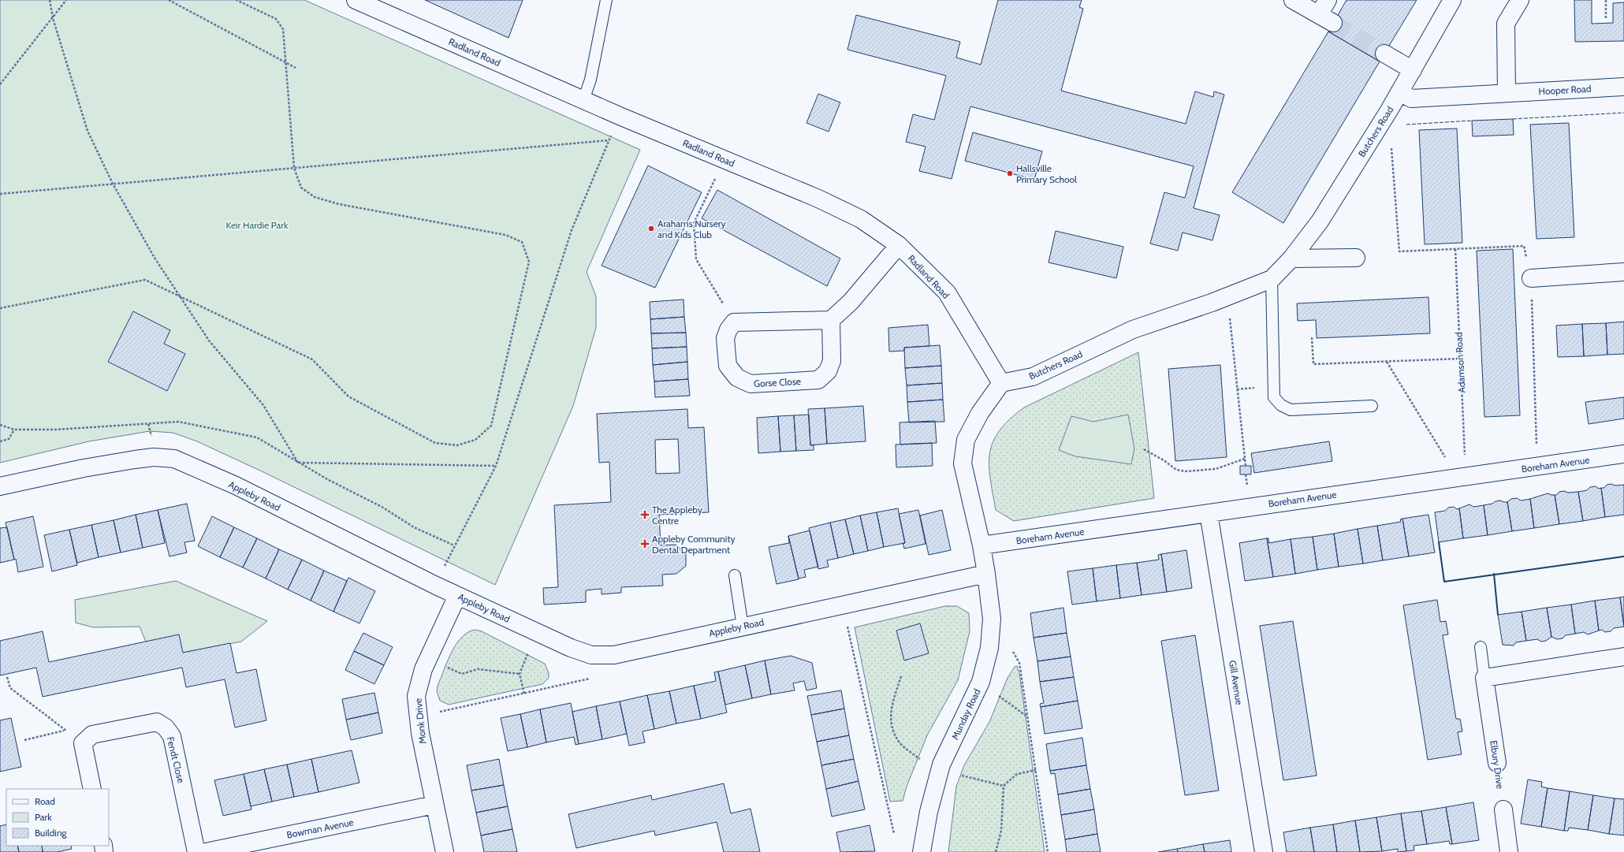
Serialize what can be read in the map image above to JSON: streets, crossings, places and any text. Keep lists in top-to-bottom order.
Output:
{
  "streets": {
    "street": [
      "Radland Road",
      "Hooper Road",
      "Butchers Road",
      "Gorse Close",
      "Boreham Avenue",
      "Appleby Road",
      "Gill Avenue",
      "Munday Road",
      "Monk Drive",
      "Fendt Close",
      "Elbury Drive",
      "Bowman Avenue"
    ],
    "path": ["Adamson Road"]
  },
  "crossings": [
    ["Radland Road", "Butchers Road"],
    ["Hooper Road", "Butchers Road"],
    ["Adamson Road", "Boreham Avenue"],
    ["Boreham Avenue", "Gill Avenue"],
    ["Appleby Road", "Munday Road"],
    ["Appleby Road", "Monk Drive"],
    ["Monk Drive", "Bowman Avenue"]
  ],
  "parks": ["Keir Hardie Park"],
  "places": {
    "other": ["Hallsville Primary School", "Arahams Nursery and Kids Club"],
    "health": ["The Appleby Centre", "Appleby Community Dental Department"]
  },
  "legend": ["Road", "Park", "Building"]
}
